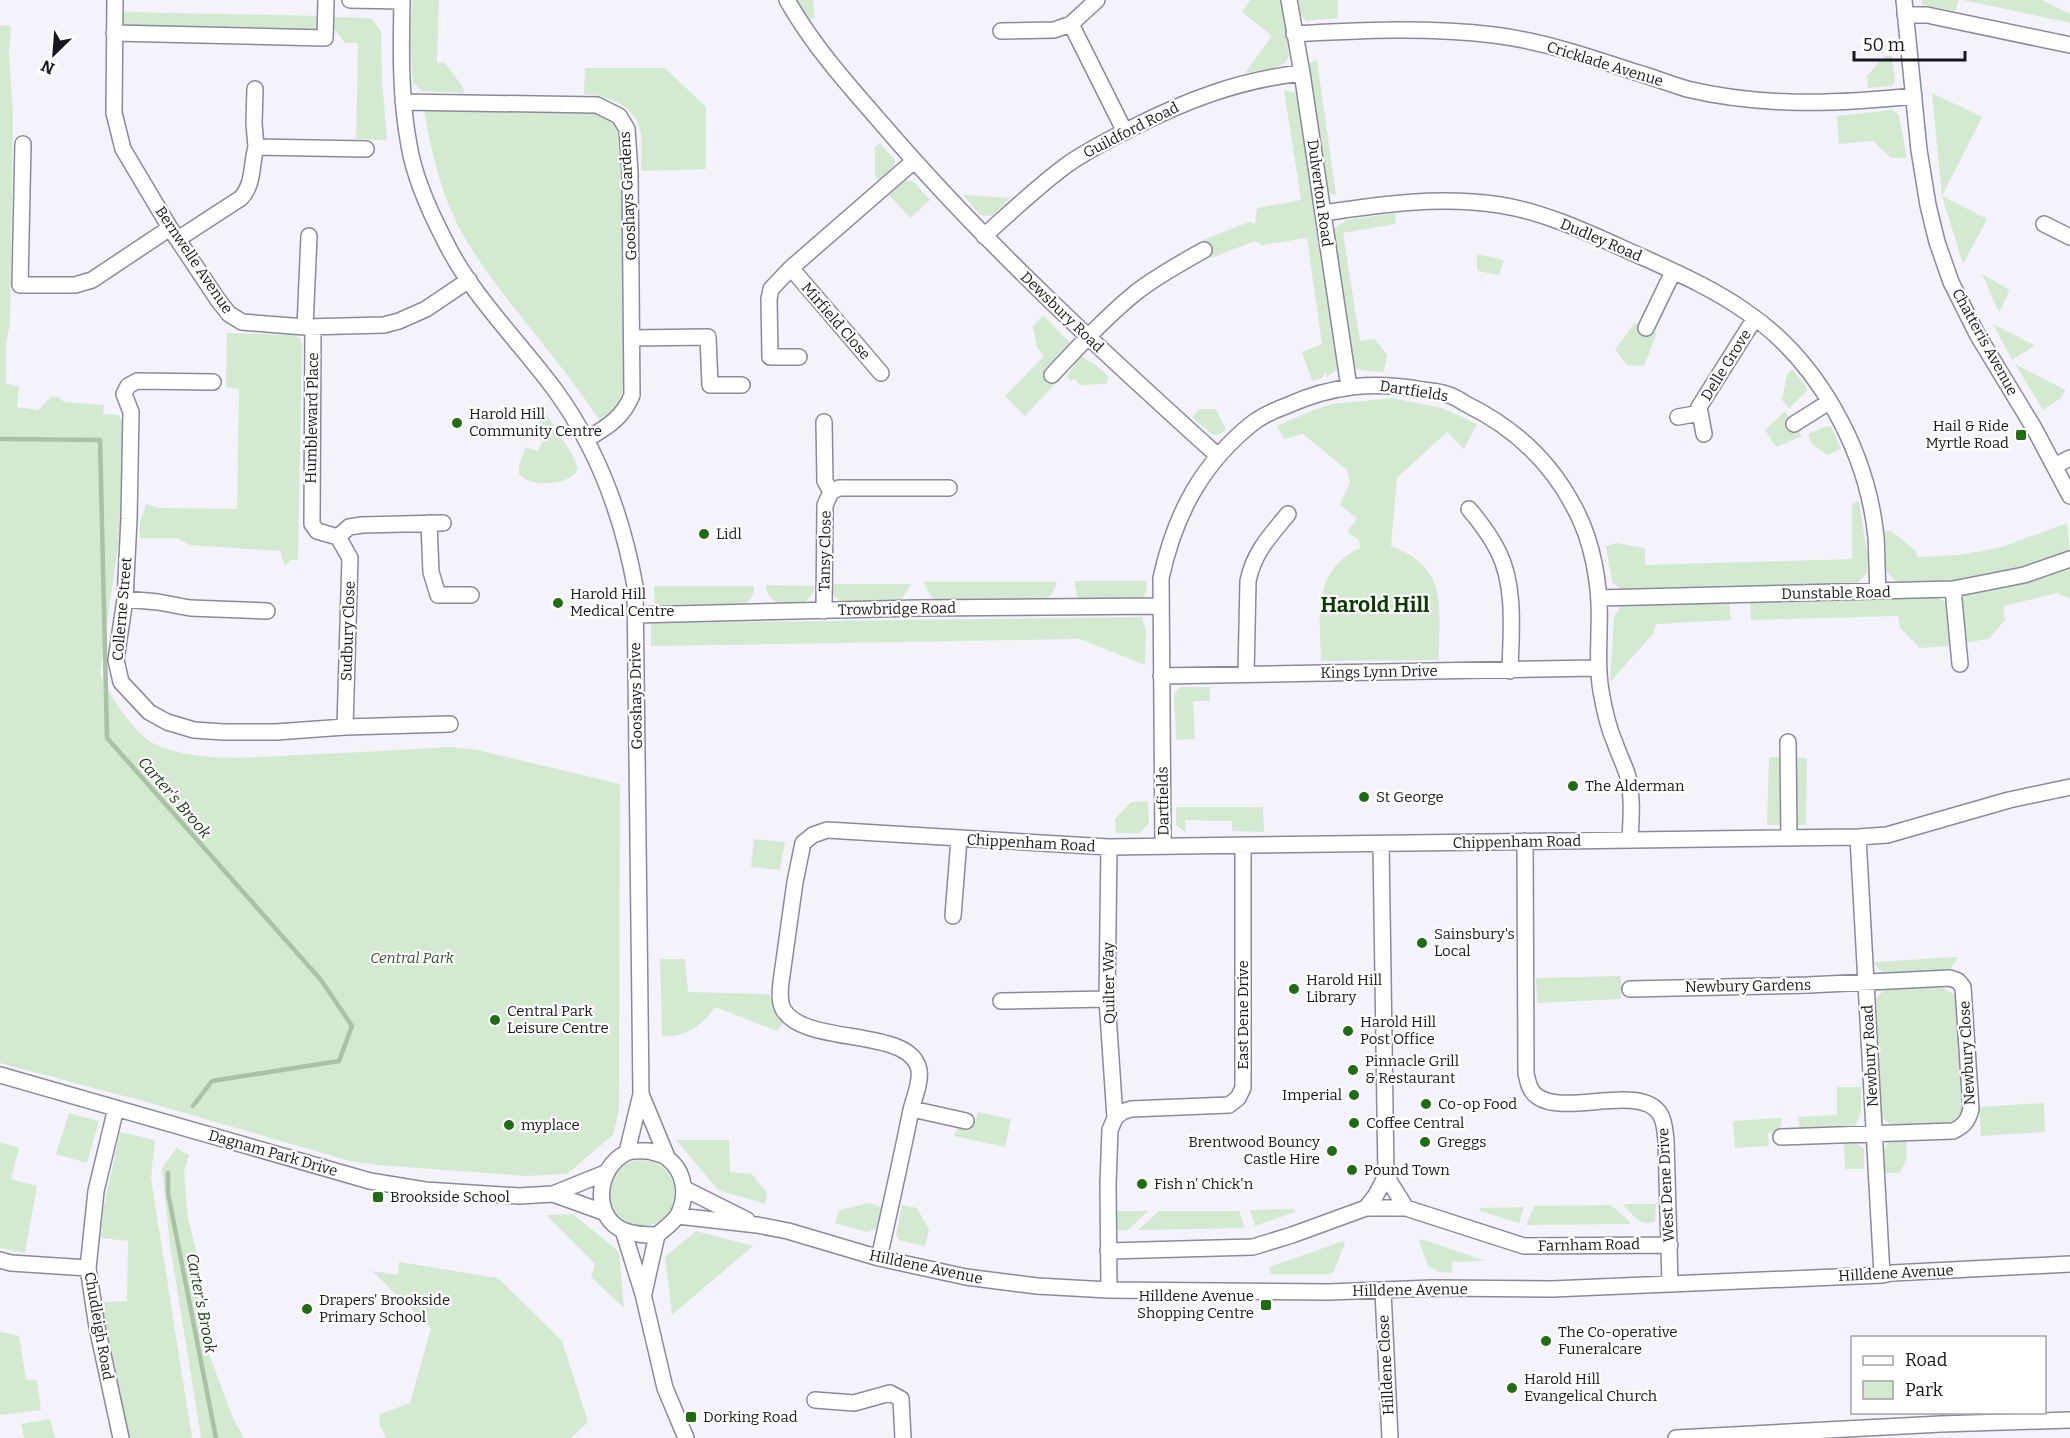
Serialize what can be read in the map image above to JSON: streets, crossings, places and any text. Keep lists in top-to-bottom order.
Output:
{
  "streets": {
    "street": [
      "Cricklade Avenue",
      "Guildford Road",
      "Dulverton Road",
      "Gooshays Gardens",
      "Dudley Road",
      "Bernwelle Avenue",
      "Dewsbury Road",
      "Mirfield Close",
      "Chatteris Avenue",
      "Delle Grove",
      "Dartfields",
      "Humbleward Place",
      "Tansy Close",
      "Dunstable Road",
      "Collerne Street",
      "Trowbridge Road",
      "Sudbury Close",
      "Kings Lynn Drive",
      "Gooshays Drive",
      "Chippenham Road",
      "Quilter Way",
      "Newbury Gardens",
      "East Dene Drive",
      "Newbury Close",
      "Newbury Road",
      "Dagnam Park Drive",
      "West Dene Drive",
      "Farnham Road",
      "Hilldene Avenue",
      "Chudleigh Road",
      "Hilldene Close"
    ]
  },
  "crossings": [
    ["Cricklade Avenue", "Dulverton Road"],
    ["Cricklade Avenue", "Chatteris Avenue"],
    ["Guildford Road", "Dulverton Road"],
    ["Guildford Road", "Dewsbury Road"],
    ["Dulverton Road", "Dudley Road"],
    ["Dulverton Road", "Dartfields"],
    ["Gooshays Gardens", "Gooshays Drive"],
    ["Dudley Road", "Delle Grove"],
    ["Dudley Road", "Dunstable Road"],
    ["Bernwelle Avenue", "Humbleward Place"],
    ["Bernwelle Avenue", "Gooshays Drive"],
    ["Dewsbury Road", "Dartfields"],
    ["Dartfields", "Dunstable Road"],
    ["Dartfields", "Trowbridge Road"],
    ["Dartfields", "Kings Lynn Drive"],
    ["Dartfields", "Chippenham Road"],
    ["Humbleward Place", "Sudbury Close"],
    ["Tansy Close", "Trowbridge Road"],
    ["Collerne Street", "Sudbury Close"],
    ["Trowbridge Road", "Gooshays Drive"],
    ["Gooshays Drive", "Dagnam Park Drive"],
    ["Gooshays Drive", "Hilldene Avenue"],
    ["Chippenham Road", "Quilter Way"],
    ["Chippenham Road", "East Dene Drive"],
    ["Chippenham Road", "Newbury Road"],
    ["Chippenham Road", "West Dene Drive"],
    ["Chippenham Road", "Hilldene Avenue"],
    ["Quilter Way", "East Dene Drive"],
    ["Newbury Gardens", "Newbury Close"],
    ["Newbury Gardens", "Newbury Road"],
    ["Newbury Close", "Newbury Road"],
    ["Newbury Road", "Hilldene Avenue"],
    ["Dagnam Park Drive", "Hilldene Avenue"],
    ["Dagnam Park Drive", "Chudleigh Road"],
    ["West Dene Drive", "Farnham Road"],
    ["West Dene Drive", "Hilldene Avenue"],
    ["Hilldene Avenue", "Hilldene Close"]
  ],
  "districts": ["Harold Hill"],
  "water": ["Carter's Brook"],
  "parks": ["Central Park"],
  "places": {
    "other": [
      "Harold Hill Community Centre",
      "Lidl",
      "Harold Hill Medical Centre",
      "The Alderman",
      "St George",
      "Sainsbury's Local",
      "Harold Hill Library",
      "Central Park Leisure Centre",
      "Harold Hill Post Office",
      "Pinnacle Grill & Restaurant",
      "Imperial",
      "Co-op Food",
      "Coffee Central",
      "myplace",
      "Greggs",
      "Brentwood Bouncy Castle Hire",
      "Pound Town",
      "Fish n' Chick'n",
      "Drapers' Brookside Primary School",
      "The Co-operative Funeralcare",
      "Harold Hill Evangelical Church"
    ],
    "transit": [
      "Hail & Ride Myrtle Road",
      "Brookside School",
      "Hilldene Avenue Shopping Centre",
      "Dorking Road"
    ]
  },
  "legend": ["Road", "Park"],
  "scale_bar": "50 m",
  "north": "bottom left"
}
